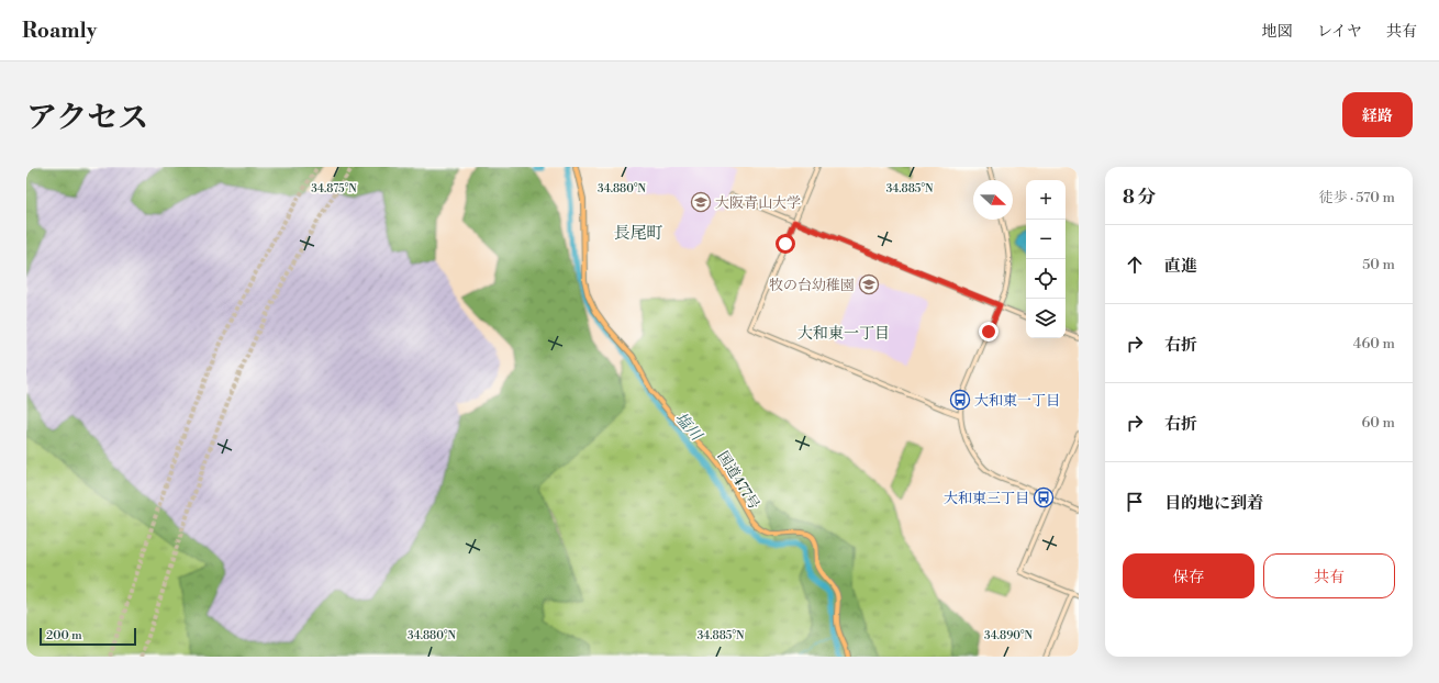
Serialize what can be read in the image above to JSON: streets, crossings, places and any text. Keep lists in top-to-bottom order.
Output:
{
  "streets": {
    "highway": ["国道477号"]
  },
  "districts": ["長尾町", "大和東一丁目"],
  "water": ["塩川"],
  "places": {
    "school or university": ["大阪青山大学", "牧の台幼稚園"],
    "bus stop": ["大和東一丁目", "大和東三丁目"]
  },
  "scale_bar": "200 m",
  "north": "right",
  "page": {
    "header": "Roamly",
    "nav": ["地図", "レイヤ", "共有"],
    "title": "アクセス",
    "buttons": [
      "経路",
      ["保存", "共有"]
    ],
    "heading": ["8 分", "徒歩 · 570 m"],
    "map_buttons": ["+", "−"],
    "list": [
      ["直進", "50 m"],
      ["右折", "460 m"],
      ["右折", "60 m"],
      "目的地に到着"
    ],
    "scale": "200 m"
  },
  "coordinates": [
    "34.875°N",
    "34.880°N",
    "34.885°N",
    "34.890°N"
  ]
}
